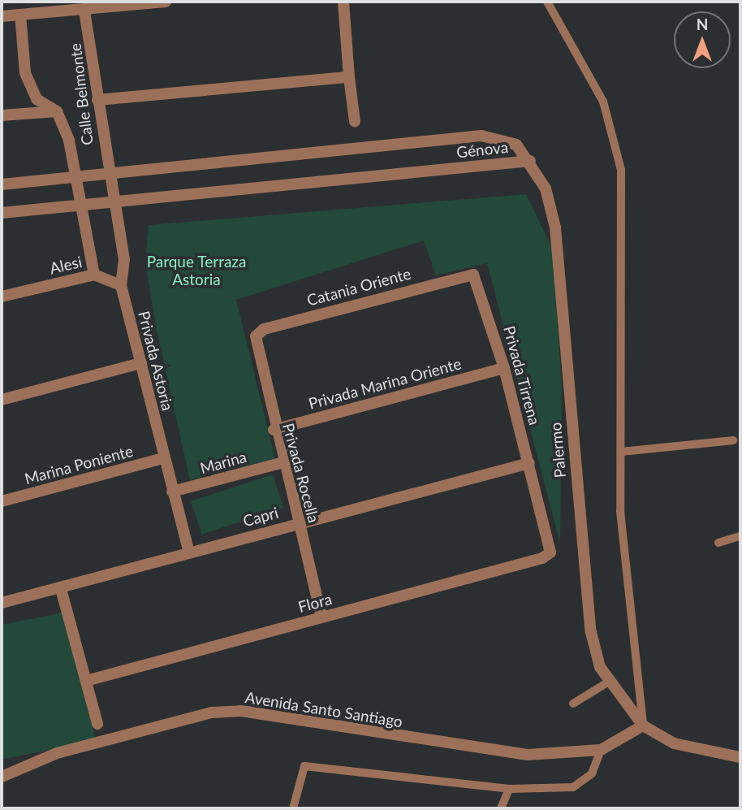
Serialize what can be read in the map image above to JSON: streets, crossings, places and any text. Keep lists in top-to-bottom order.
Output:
{
  "streets": {
    "street": [
      "Calle Belmonte",
      "Génova",
      "Alesi",
      "Catania Oriente",
      "Privada Astoria",
      "Privada Tirrena",
      "Privada Marina Oriente",
      "Palermo",
      "Marina",
      "Marina Poniente",
      "Privada Rocella",
      "Capri",
      "Flora",
      "Avenida Santo Santiago"
    ]
  },
  "crossings": [
    ["Calle Belmonte", "Génova"],
    ["Calle Belmonte", "Privada Astoria"],
    ["Génova", "Privada Astoria"],
    ["Génova", "Palermo"],
    ["Alesi", "Privada Astoria"],
    ["Catania Oriente", "Privada Tirrena"],
    ["Catania Oriente", "Privada Rocella"],
    ["Privada Astoria", "Marina"],
    ["Privada Astoria", "Marina Poniente"],
    ["Privada Astoria", "Capri"],
    ["Privada Tirrena", "Privada Marina Oriente"],
    ["Privada Tirrena", "Capri"],
    ["Privada Tirrena", "Flora"],
    ["Privada Marina Oriente", "Privada Rocella"],
    ["Palermo", "Avenida Santo Santiago"],
    ["Marina", "Privada Rocella"],
    ["Privada Rocella", "Capri"],
    ["Privada Rocella", "Flora"]
  ],
  "parks": ["Parque Terraza Astoria"],
  "north": "top"
}
